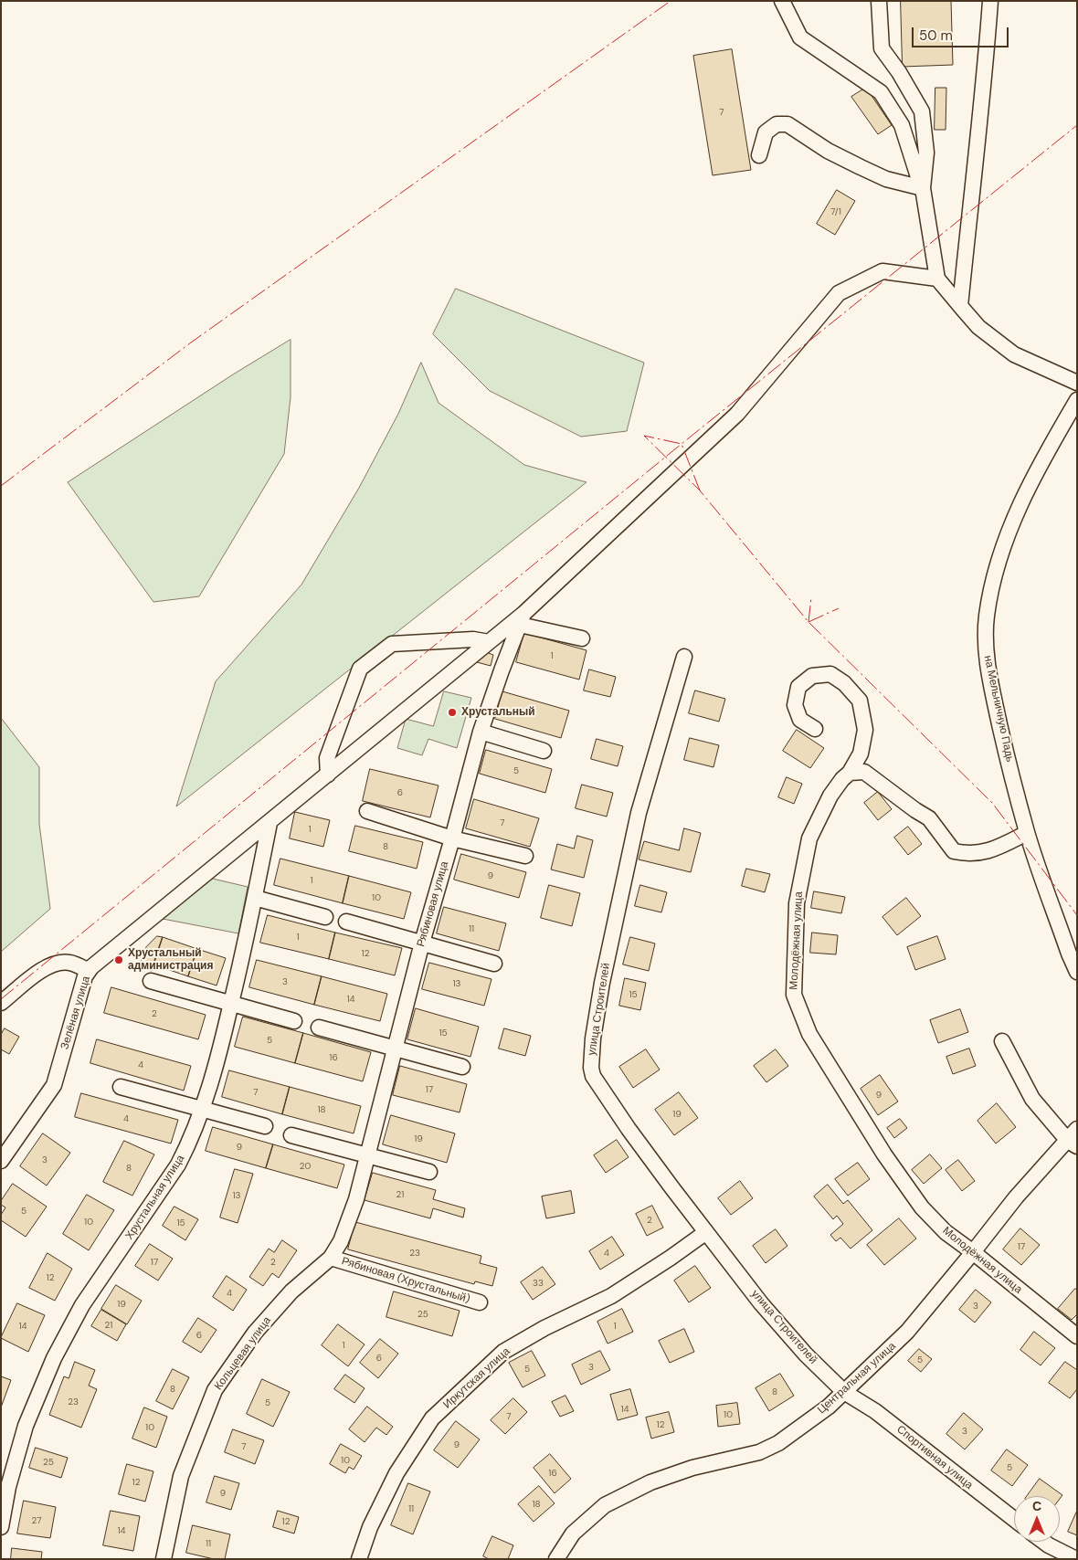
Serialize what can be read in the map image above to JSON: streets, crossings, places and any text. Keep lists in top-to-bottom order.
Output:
{
  "streets": {
    "street": [
      "на Мельничную Падь",
      "Рябиновая улица",
      "Молодёжная улица",
      "улица Строителей",
      "Зелёная улица",
      "Хрустальная улица",
      "Рябиновая (Хрустальный)",
      "Кольцевая улица",
      "Иркутская улица",
      "Центральная улица",
      "Спортивная улица"
    ]
  },
  "crossings": [
    ["Рябиновая улица", "Зелёная улица"],
    ["Рябиновая улица", "Кольцевая улица"],
    ["Молодёжная улица", "Центральная улица"],
    ["улица Строителей", "Иркутская улица"],
    ["улица Строителей", "Центральная улица"],
    ["улица Строителей", "Спортивная улица"],
    ["Зелёная улица", "Хрустальная улица"],
    ["Рябиновая (Хрустальный)", "Кольцевая улица"],
    ["Центральная улица", "Спортивная улица"]
  ],
  "places": ["Хрустальный", "Хрустальный администрация"],
  "house_numbers": [
    "7",
    "7/1",
    "1",
    "5",
    "6",
    "7",
    "1",
    "8",
    "9",
    "1",
    "10",
    "11",
    "1",
    "12",
    "3",
    "13",
    "15",
    "14",
    "2",
    "15",
    "5",
    "16",
    "4",
    "17",
    "7",
    "9",
    "18",
    "19",
    "4",
    "19",
    "9",
    "3",
    "20",
    "8",
    "21",
    "13",
    "5",
    "2",
    "10",
    "15",
    "17",
    "23",
    "4",
    "17",
    "2",
    "12",
    "33",
    "4",
    "19",
    "3",
    "25",
    "21",
    "14",
    "1",
    "6",
    "1",
    "6",
    "5",
    "3",
    "5",
    "8",
    "8",
    "23",
    "5",
    "14",
    "10",
    "7",
    "12",
    "10",
    "3",
    "9",
    "7",
    "10",
    "25",
    "5",
    "16",
    "12",
    "9",
    "18",
    "11",
    "27",
    "12",
    "14",
    "11"
  ],
  "scale_bar": "50 m",
  "north": "top"
}
